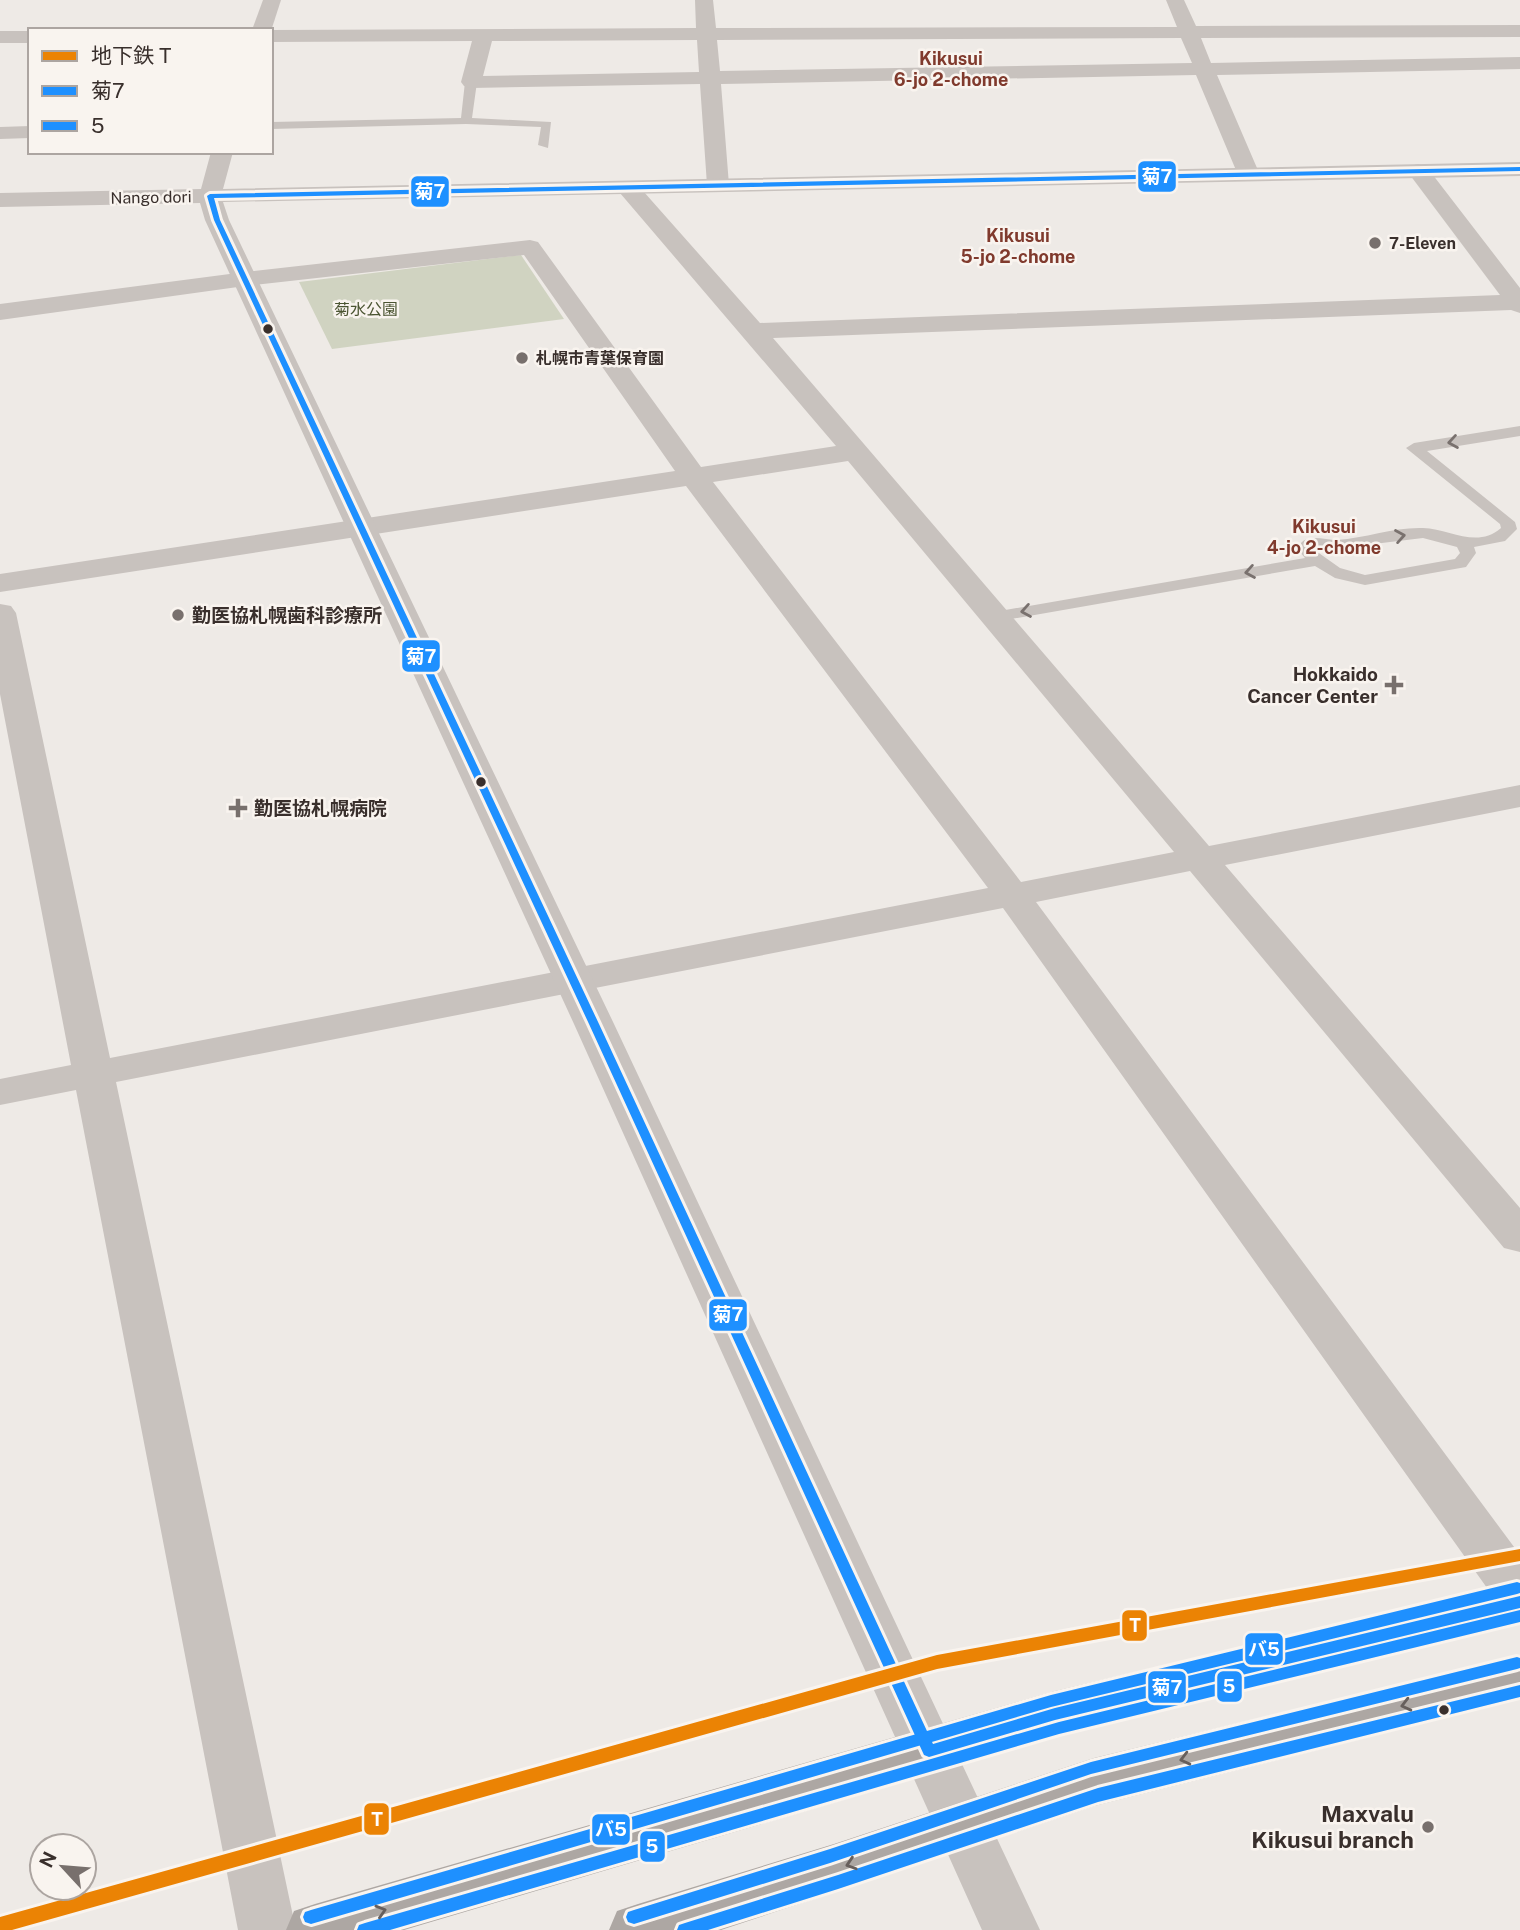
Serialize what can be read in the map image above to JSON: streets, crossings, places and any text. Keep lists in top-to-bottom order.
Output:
{
  "streets": {
    "street": ["Nango dori"]
  },
  "districts": ["Kikusui 6-jo 2-chome", "Kikusui 5-jo 2-chome", "Kikusui 4-jo 2-chome"],
  "parks": ["菊水公園"],
  "places": {
    "other": [
      "7-Eleven",
      "札幌市青葉保育園",
      "勤医協札幌歯科診療所",
      "Maxvalu Kikusui branch"
    ],
    "health": ["Hokkaido Cancer Center", "勤医協札幌病院"]
  },
  "lines": [
    "transit line 菊7",
    "metro line T",
    "transit line バ5",
    "transit line 5"
  ],
  "legend": ["地下鉄 T", "菊7", "5"],
  "north": "top left"
}
